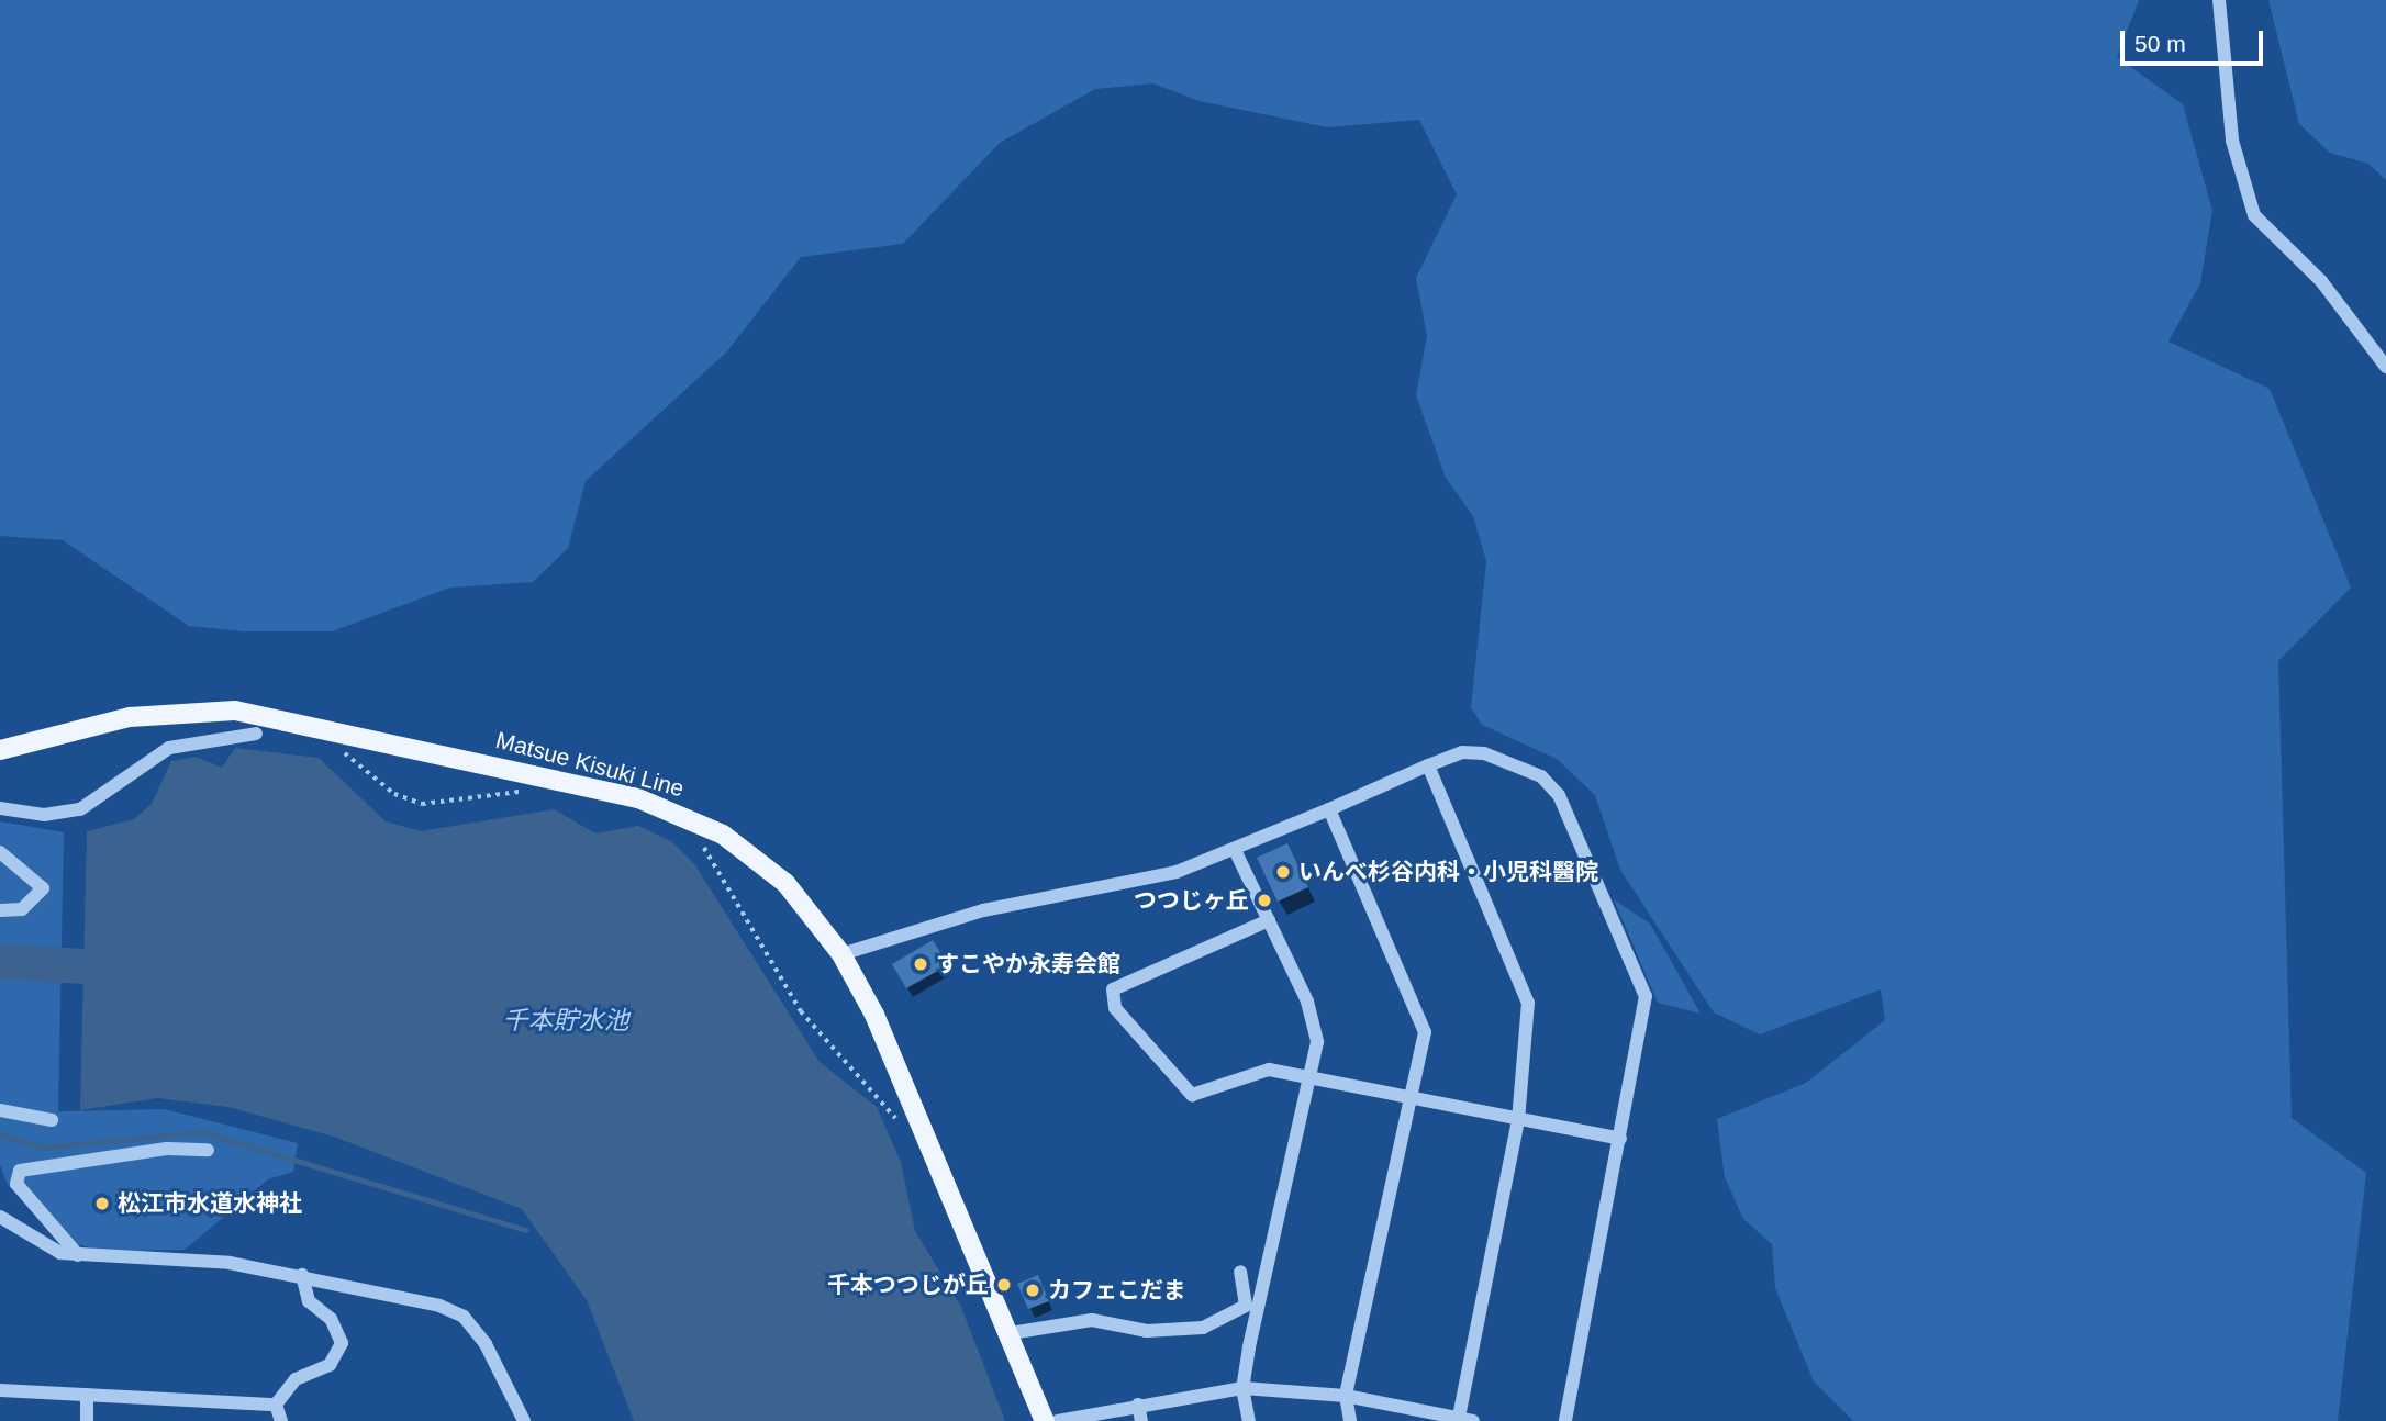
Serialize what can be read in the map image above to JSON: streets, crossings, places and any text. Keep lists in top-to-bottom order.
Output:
{
  "streets": {
    "main road": ["Matsue Kisuki Line"]
  },
  "water": ["千本貯水池"],
  "places": [
    "いんべ杉谷内科・小児科醫院",
    "つつじヶ丘",
    "すこやか永寿会館",
    "松江市水道水神社",
    "千本つつじが丘",
    "カフェこだま"
  ],
  "scale_bar": "50 m"
}
